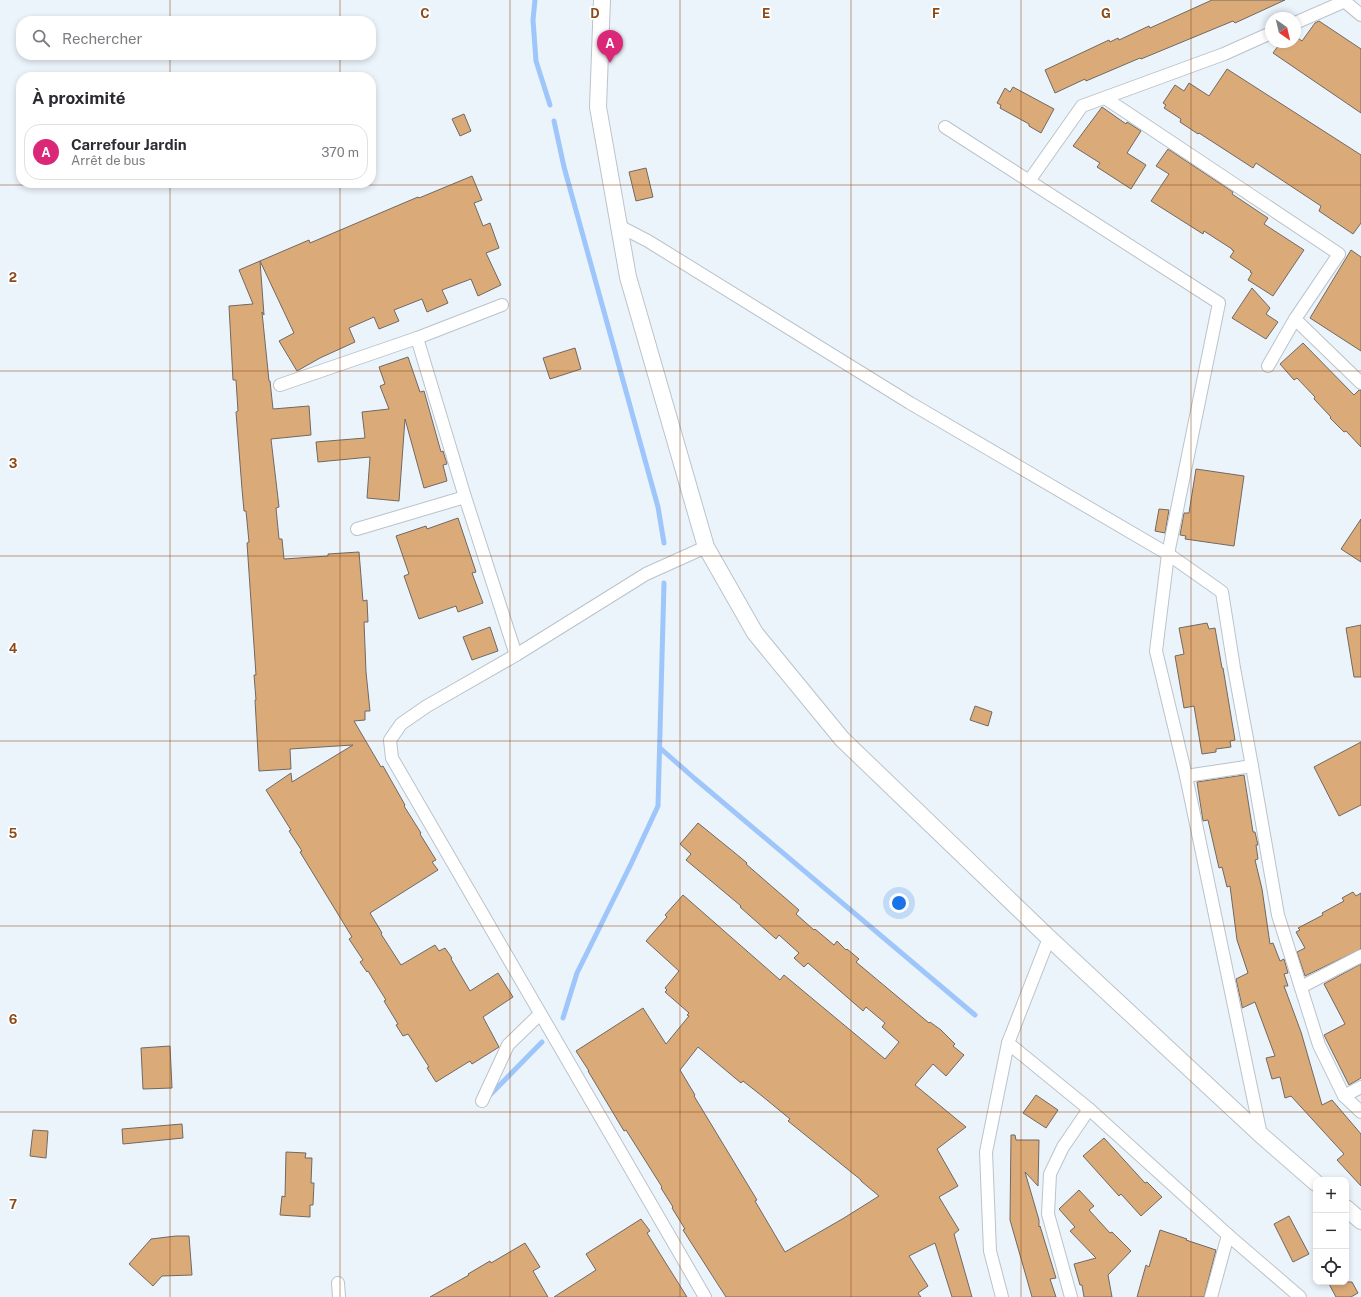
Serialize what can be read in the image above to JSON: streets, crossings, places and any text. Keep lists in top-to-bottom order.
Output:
{
  "north": "bottom right",
  "page": {
    "search": "Rechercher",
    "pins": "A",
    "heading": "À proximité",
    "list": [
      {
        "mark": "A",
        "name": "Carrefour Jardin",
        "note": "Arrêt de bus",
        "value": "370 m"
      }
    ],
    "map_buttons": ["+", "−"]
  },
  "grid": {
    "columns": [
      "C",
      "D",
      "E",
      "F",
      "G"
    ],
    "rows": [
      "2",
      "3",
      "4",
      "5",
      "6",
      "7"
    ]
  }
}
